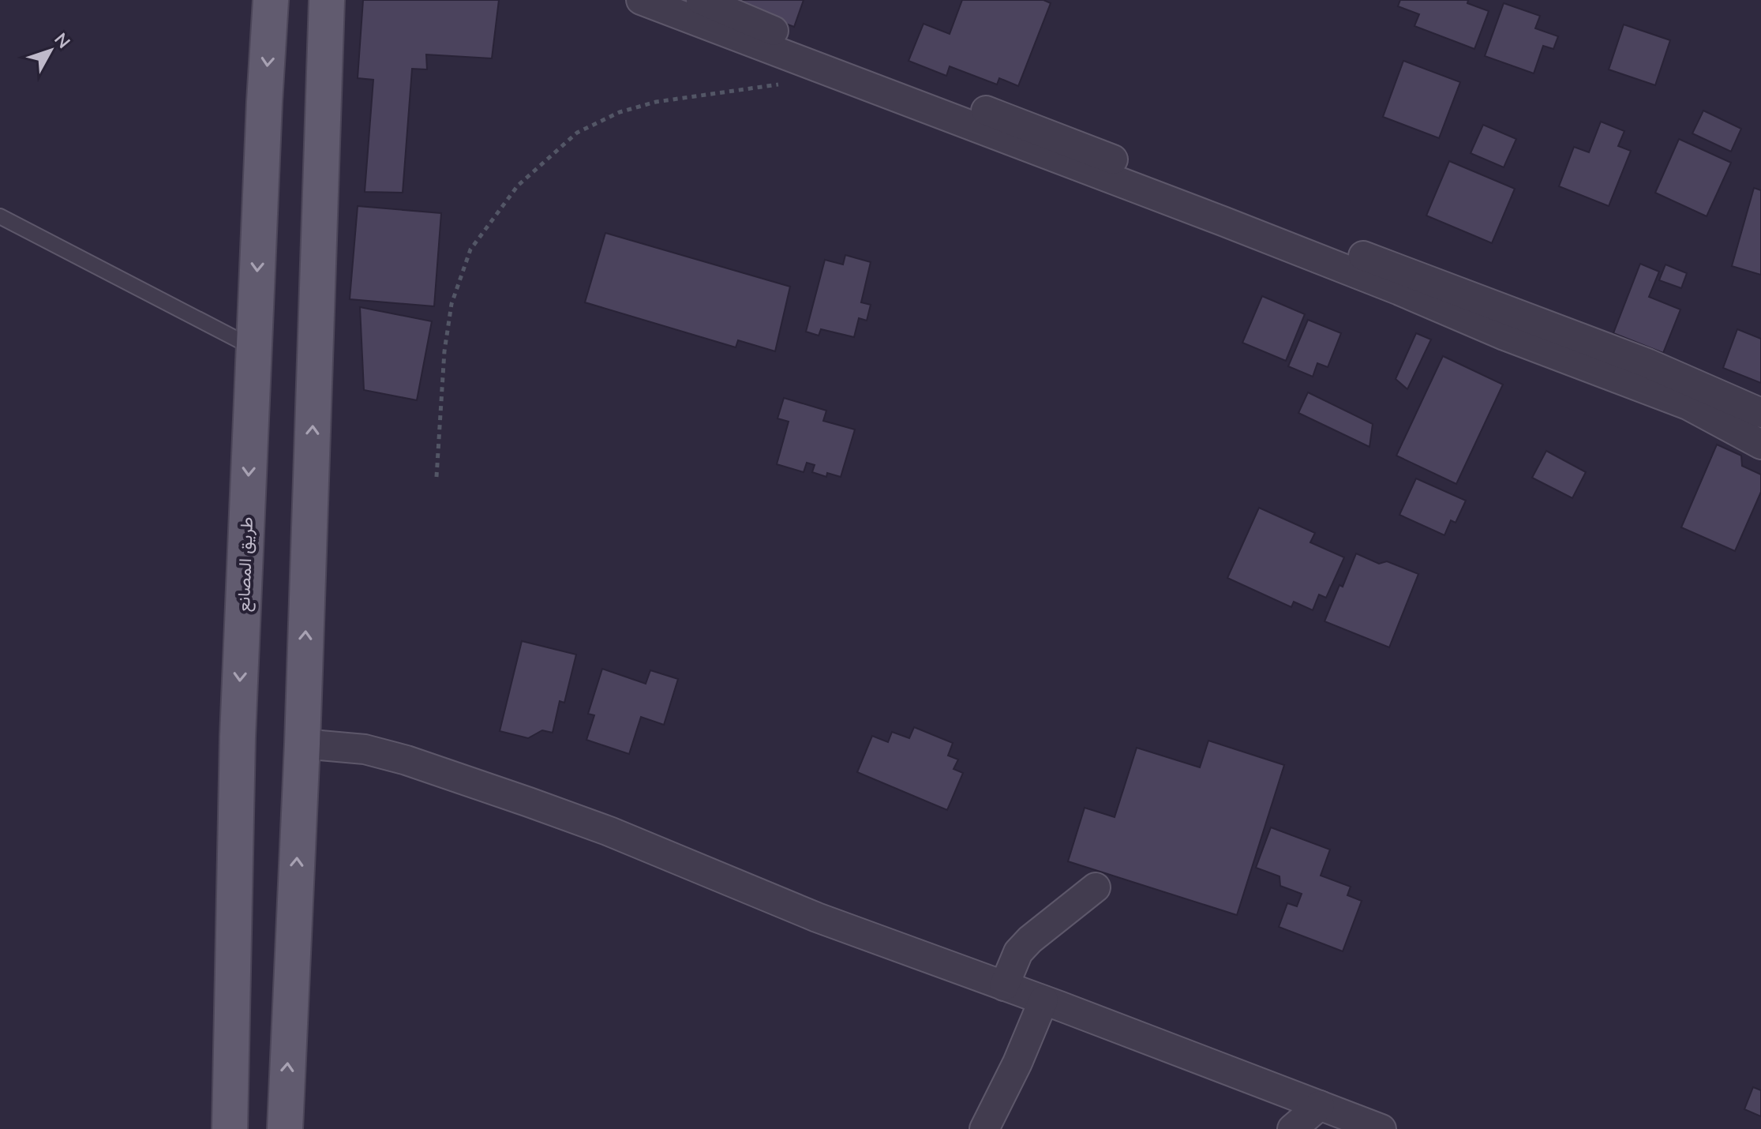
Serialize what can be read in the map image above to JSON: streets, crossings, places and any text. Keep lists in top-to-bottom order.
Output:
{
  "streets": {
    "main road": ["طريق المصانع"]
  },
  "north": "top right"
}
